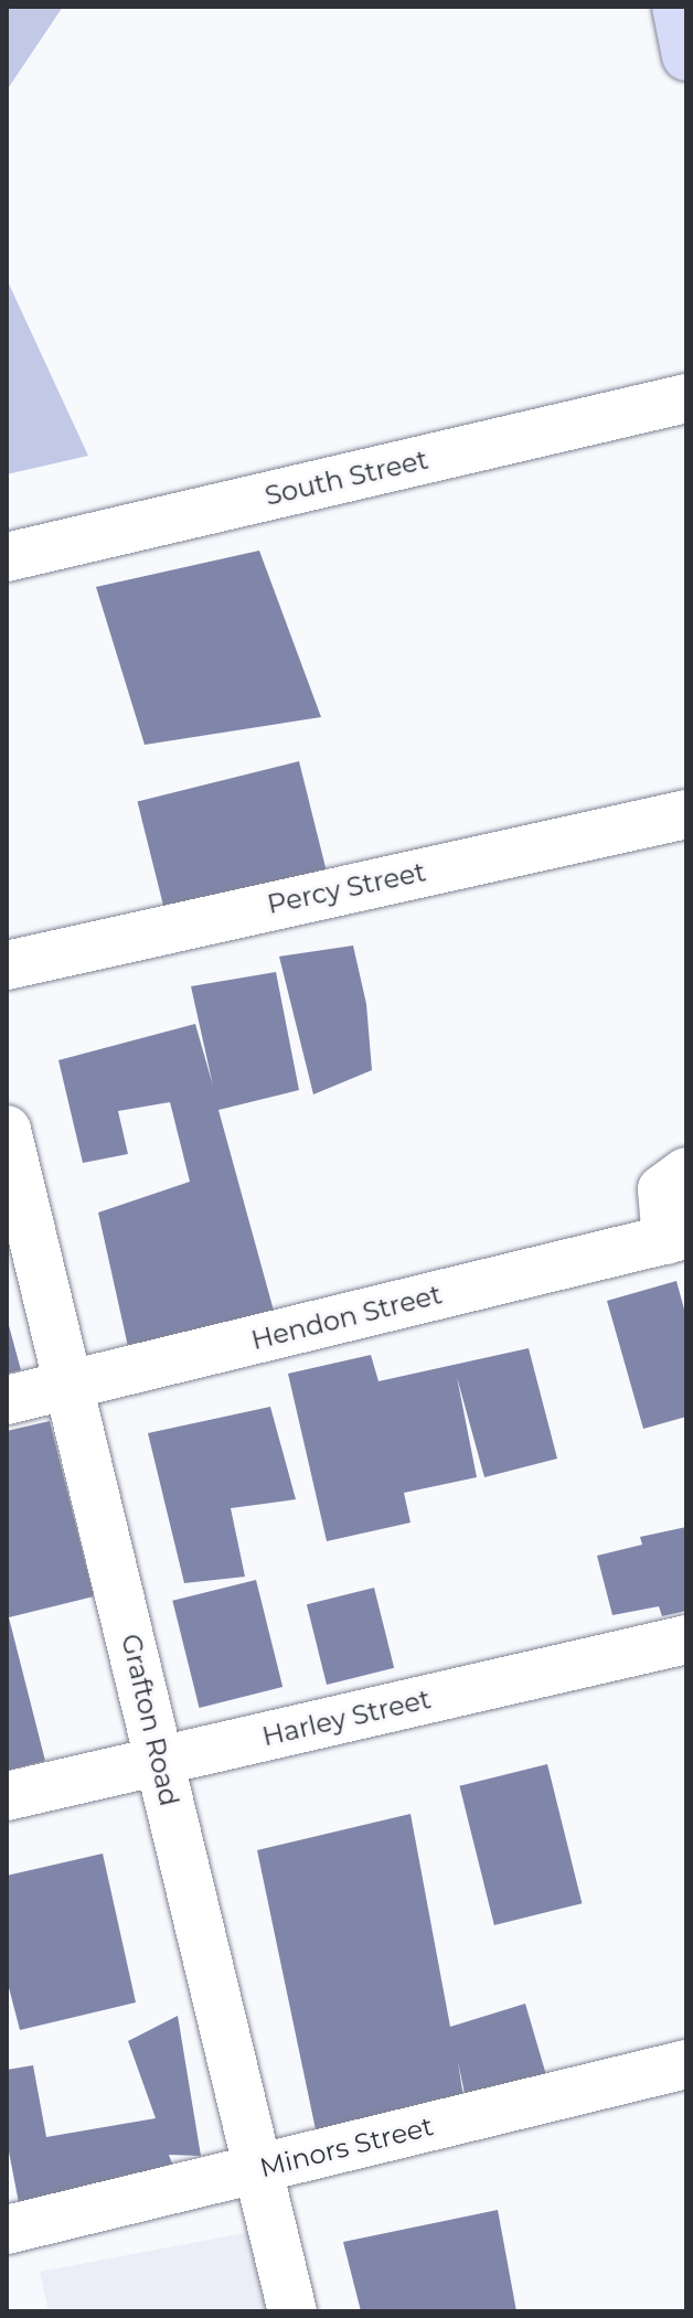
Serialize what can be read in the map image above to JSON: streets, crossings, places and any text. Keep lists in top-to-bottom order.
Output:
{
  "streets": {
    "street": [
      "South Street",
      "Percy Street",
      "Hendon Street",
      "Harley Street",
      "Grafton Road",
      "Minors Street"
    ]
  },
  "crossings": [
    ["Hendon Street", "Grafton Road"],
    ["Harley Street", "Grafton Road"],
    ["Grafton Road", "Minors Street"]
  ]
}
